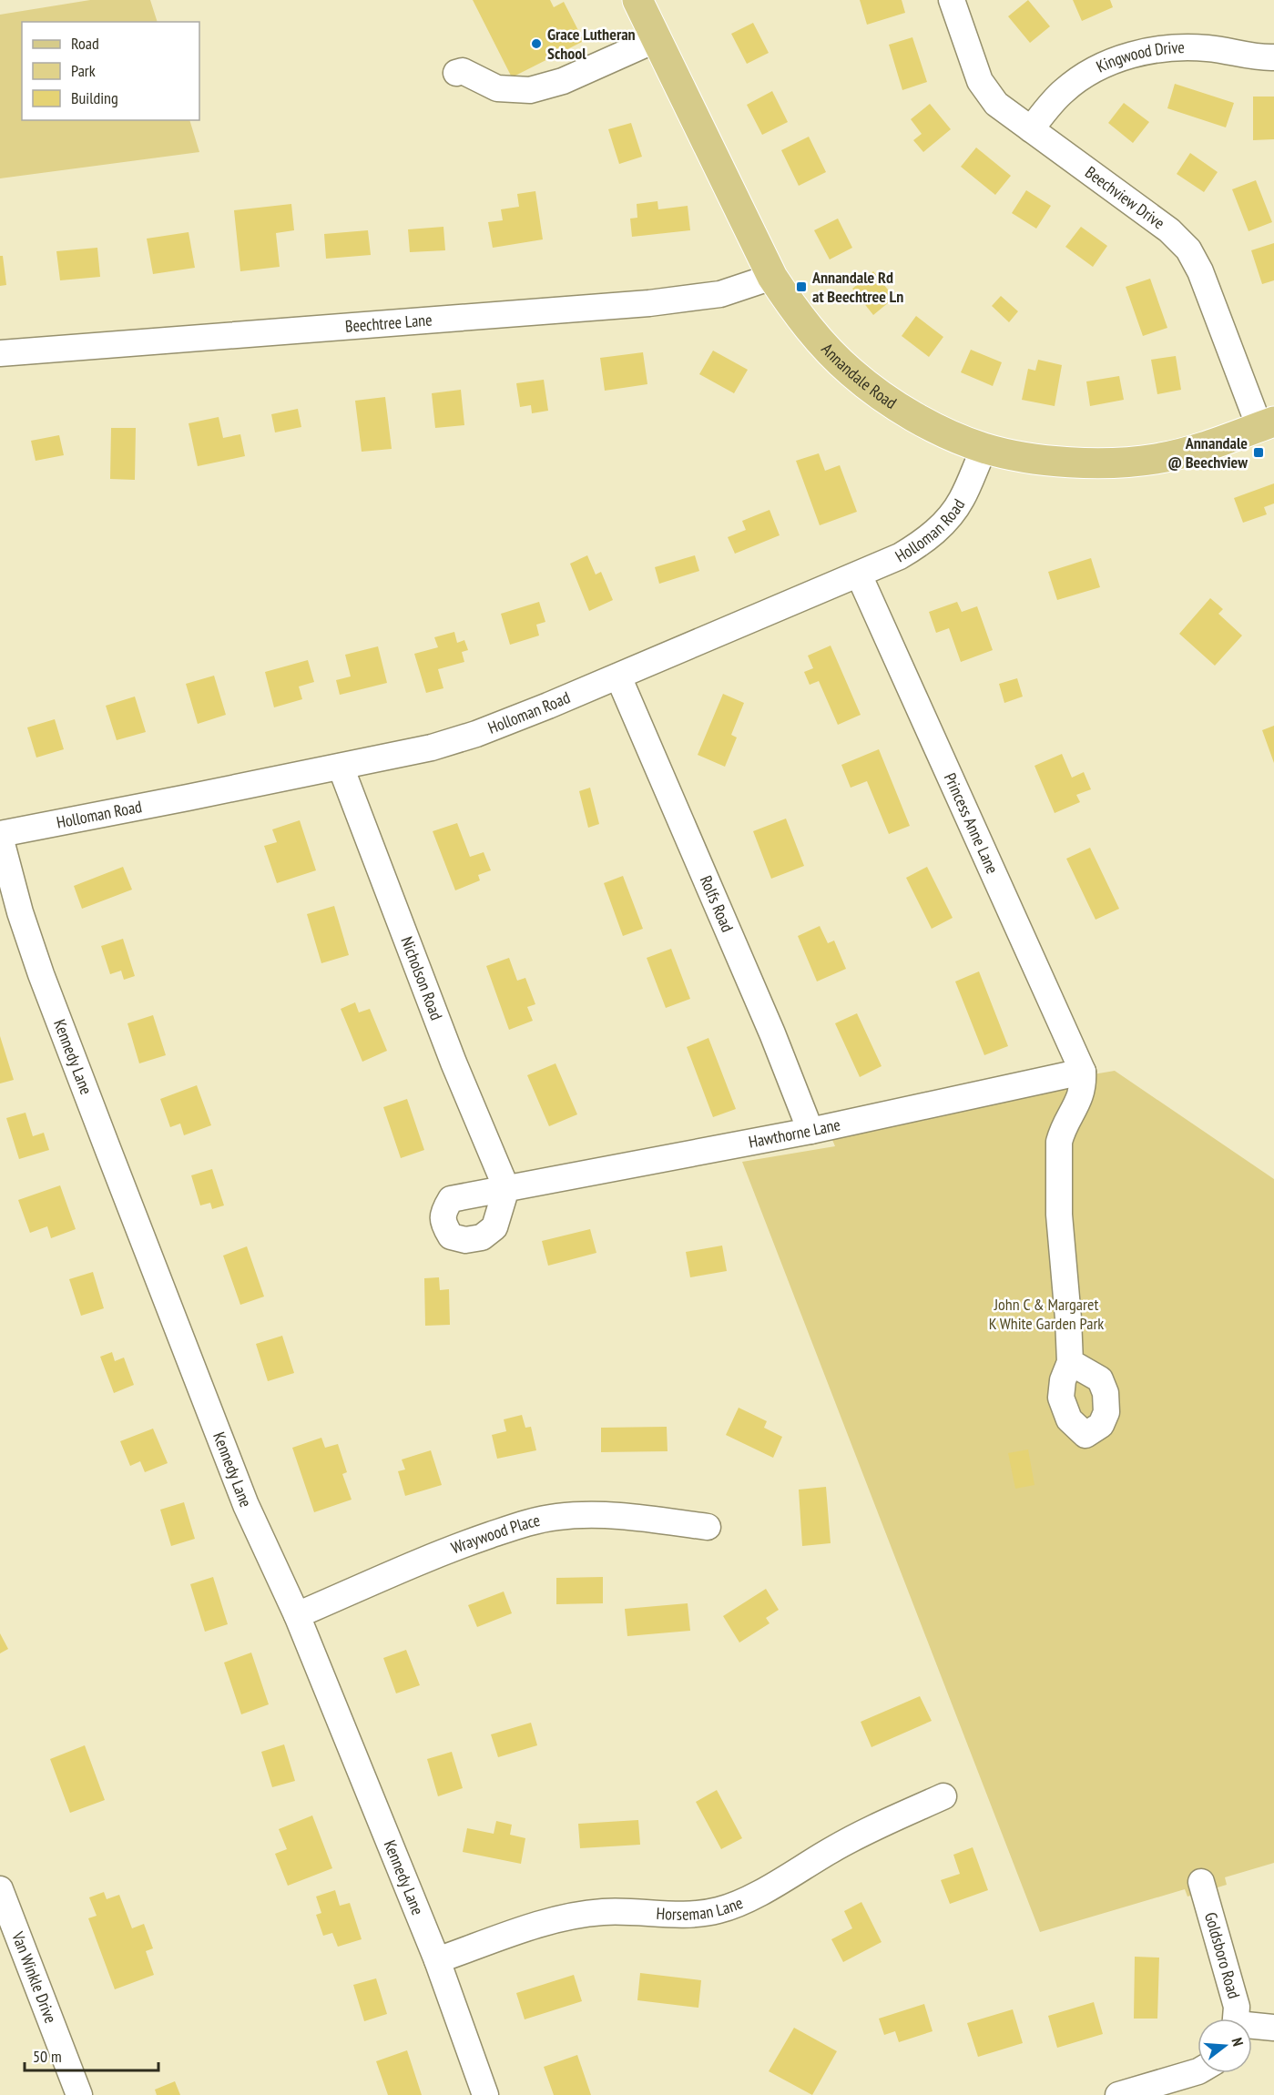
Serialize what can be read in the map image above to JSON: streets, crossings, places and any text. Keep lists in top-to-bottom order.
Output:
{
  "streets": {
    "main road": ["Annandale Road"],
    "street": [
      "Kingwood Drive",
      "Beechview Drive",
      "Beechtree Lane",
      "Holloman Road",
      "Princess Anne Lane",
      "Rolfs Road",
      "Nicholson Road",
      "Kennedy Lane",
      "Hawthorne Lane",
      "Wraywood Place",
      "Horseman Lane",
      "Goldsboro Road",
      "Van Winkle Drive"
    ]
  },
  "crossings": [
    ["Kingwood Drive", "Beechview Drive"],
    ["Beechview Drive", "Annandale Road"],
    ["Beechtree Lane", "Annandale Road"],
    ["Annandale Road", "Holloman Road"],
    ["Holloman Road", "Princess Anne Lane"],
    ["Holloman Road", "Rolfs Road"],
    ["Holloman Road", "Nicholson Road"],
    ["Holloman Road", "Kennedy Lane"],
    ["Princess Anne Lane", "Hawthorne Lane"],
    ["Rolfs Road", "Hawthorne Lane"],
    ["Nicholson Road", "Hawthorne Lane"],
    ["Kennedy Lane", "Wraywood Place"],
    ["Kennedy Lane", "Horseman Lane"]
  ],
  "parks": ["John C & Margaret K White Garden Park"],
  "places": {
    "other": ["Grace Lutheran School"],
    "transit": ["Annandale Rd at Beechtree Ln", "Annandale @ Beechview"]
  },
  "legend": ["Road", "Park", "Building"],
  "scale_bar": "50 m",
  "north": "right"
}
